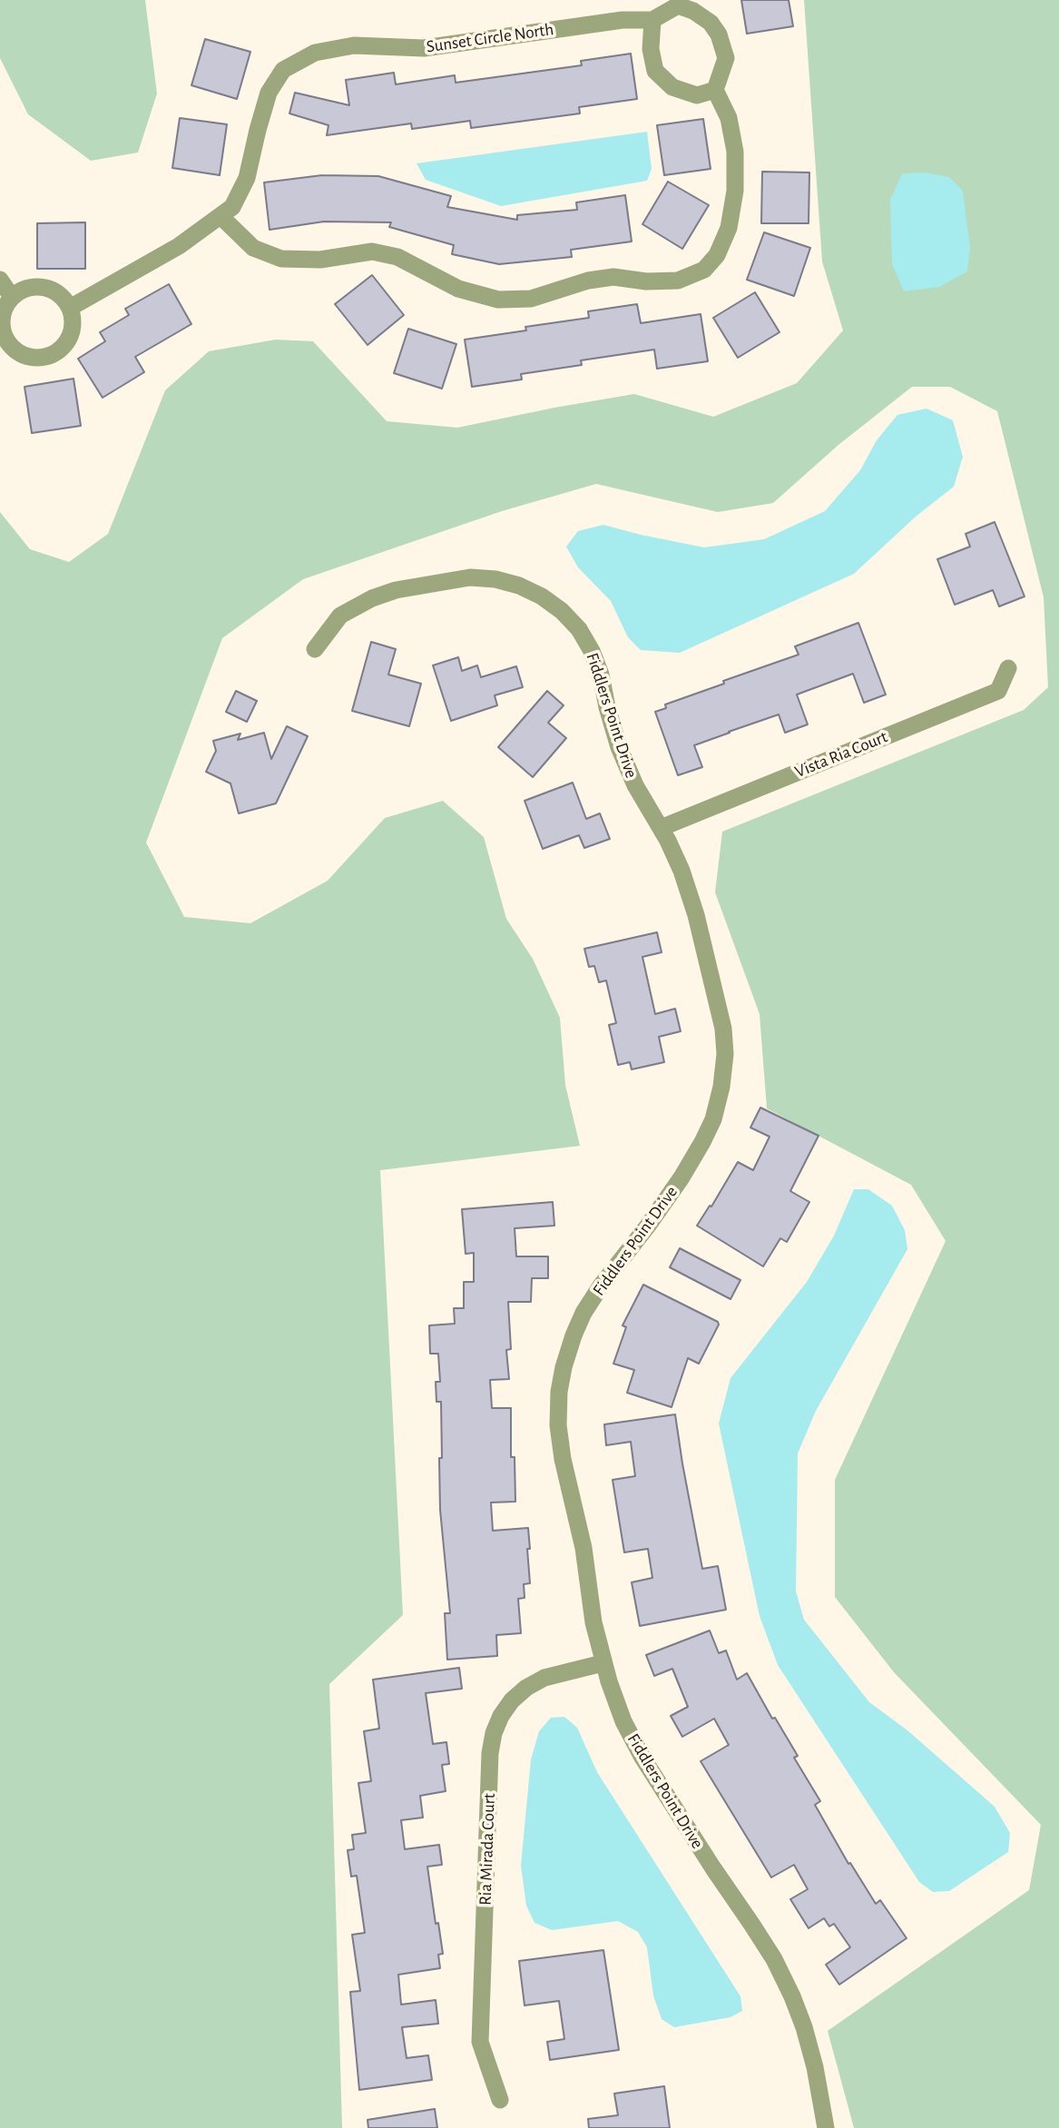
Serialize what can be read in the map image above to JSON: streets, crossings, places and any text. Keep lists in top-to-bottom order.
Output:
{
  "streets": {
    "street": [
      "Sunset Circle North",
      "Fiddlers Point Drive",
      "Vista Ria Court",
      "Ria Mirada Court"
    ]
  },
  "crossings": [
    ["Fiddlers Point Drive", "Vista Ria Court"],
    ["Fiddlers Point Drive", "Ria Mirada Court"]
  ]
}
